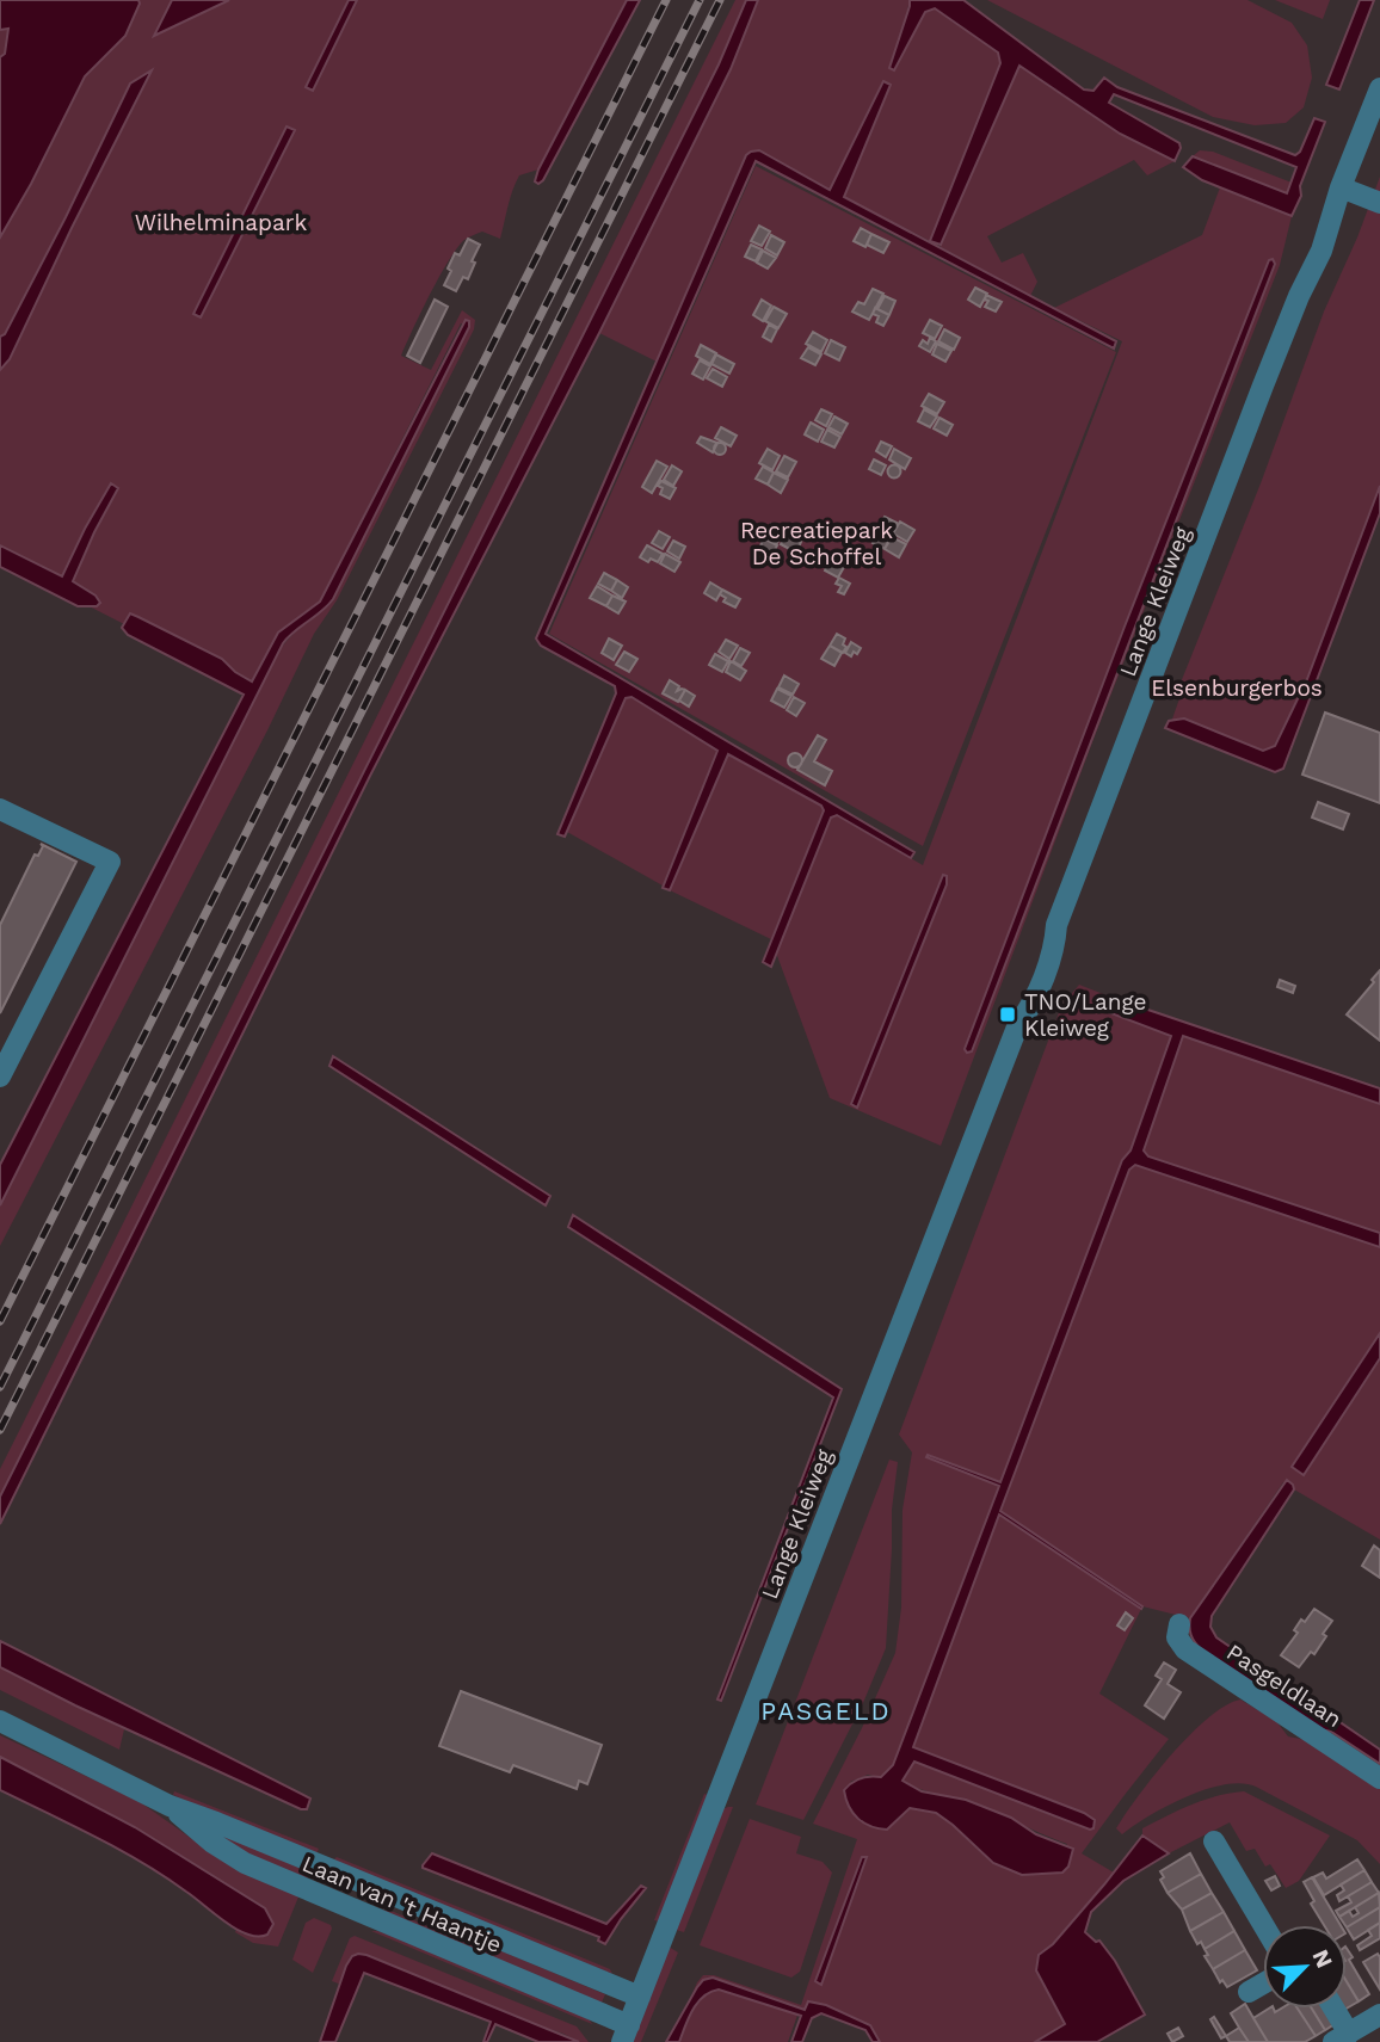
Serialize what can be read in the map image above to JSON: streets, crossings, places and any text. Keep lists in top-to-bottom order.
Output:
{
  "streets": {
    "street": ["Lange Kleiweg", "Pasgeldlaan", "Laan van 't Haantje"]
  },
  "crossings": [
    ["Lange Kleiweg", "Laan van 't Haantje"]
  ],
  "districts": ["PASGELD"],
  "parks": ["Wilhelminapark", "Recreatiepark De Schoffel", "Elsenburgerbos"],
  "places": {
    "transit": ["TNO/Lange Kleiweg"]
  },
  "north": "top right"
}
